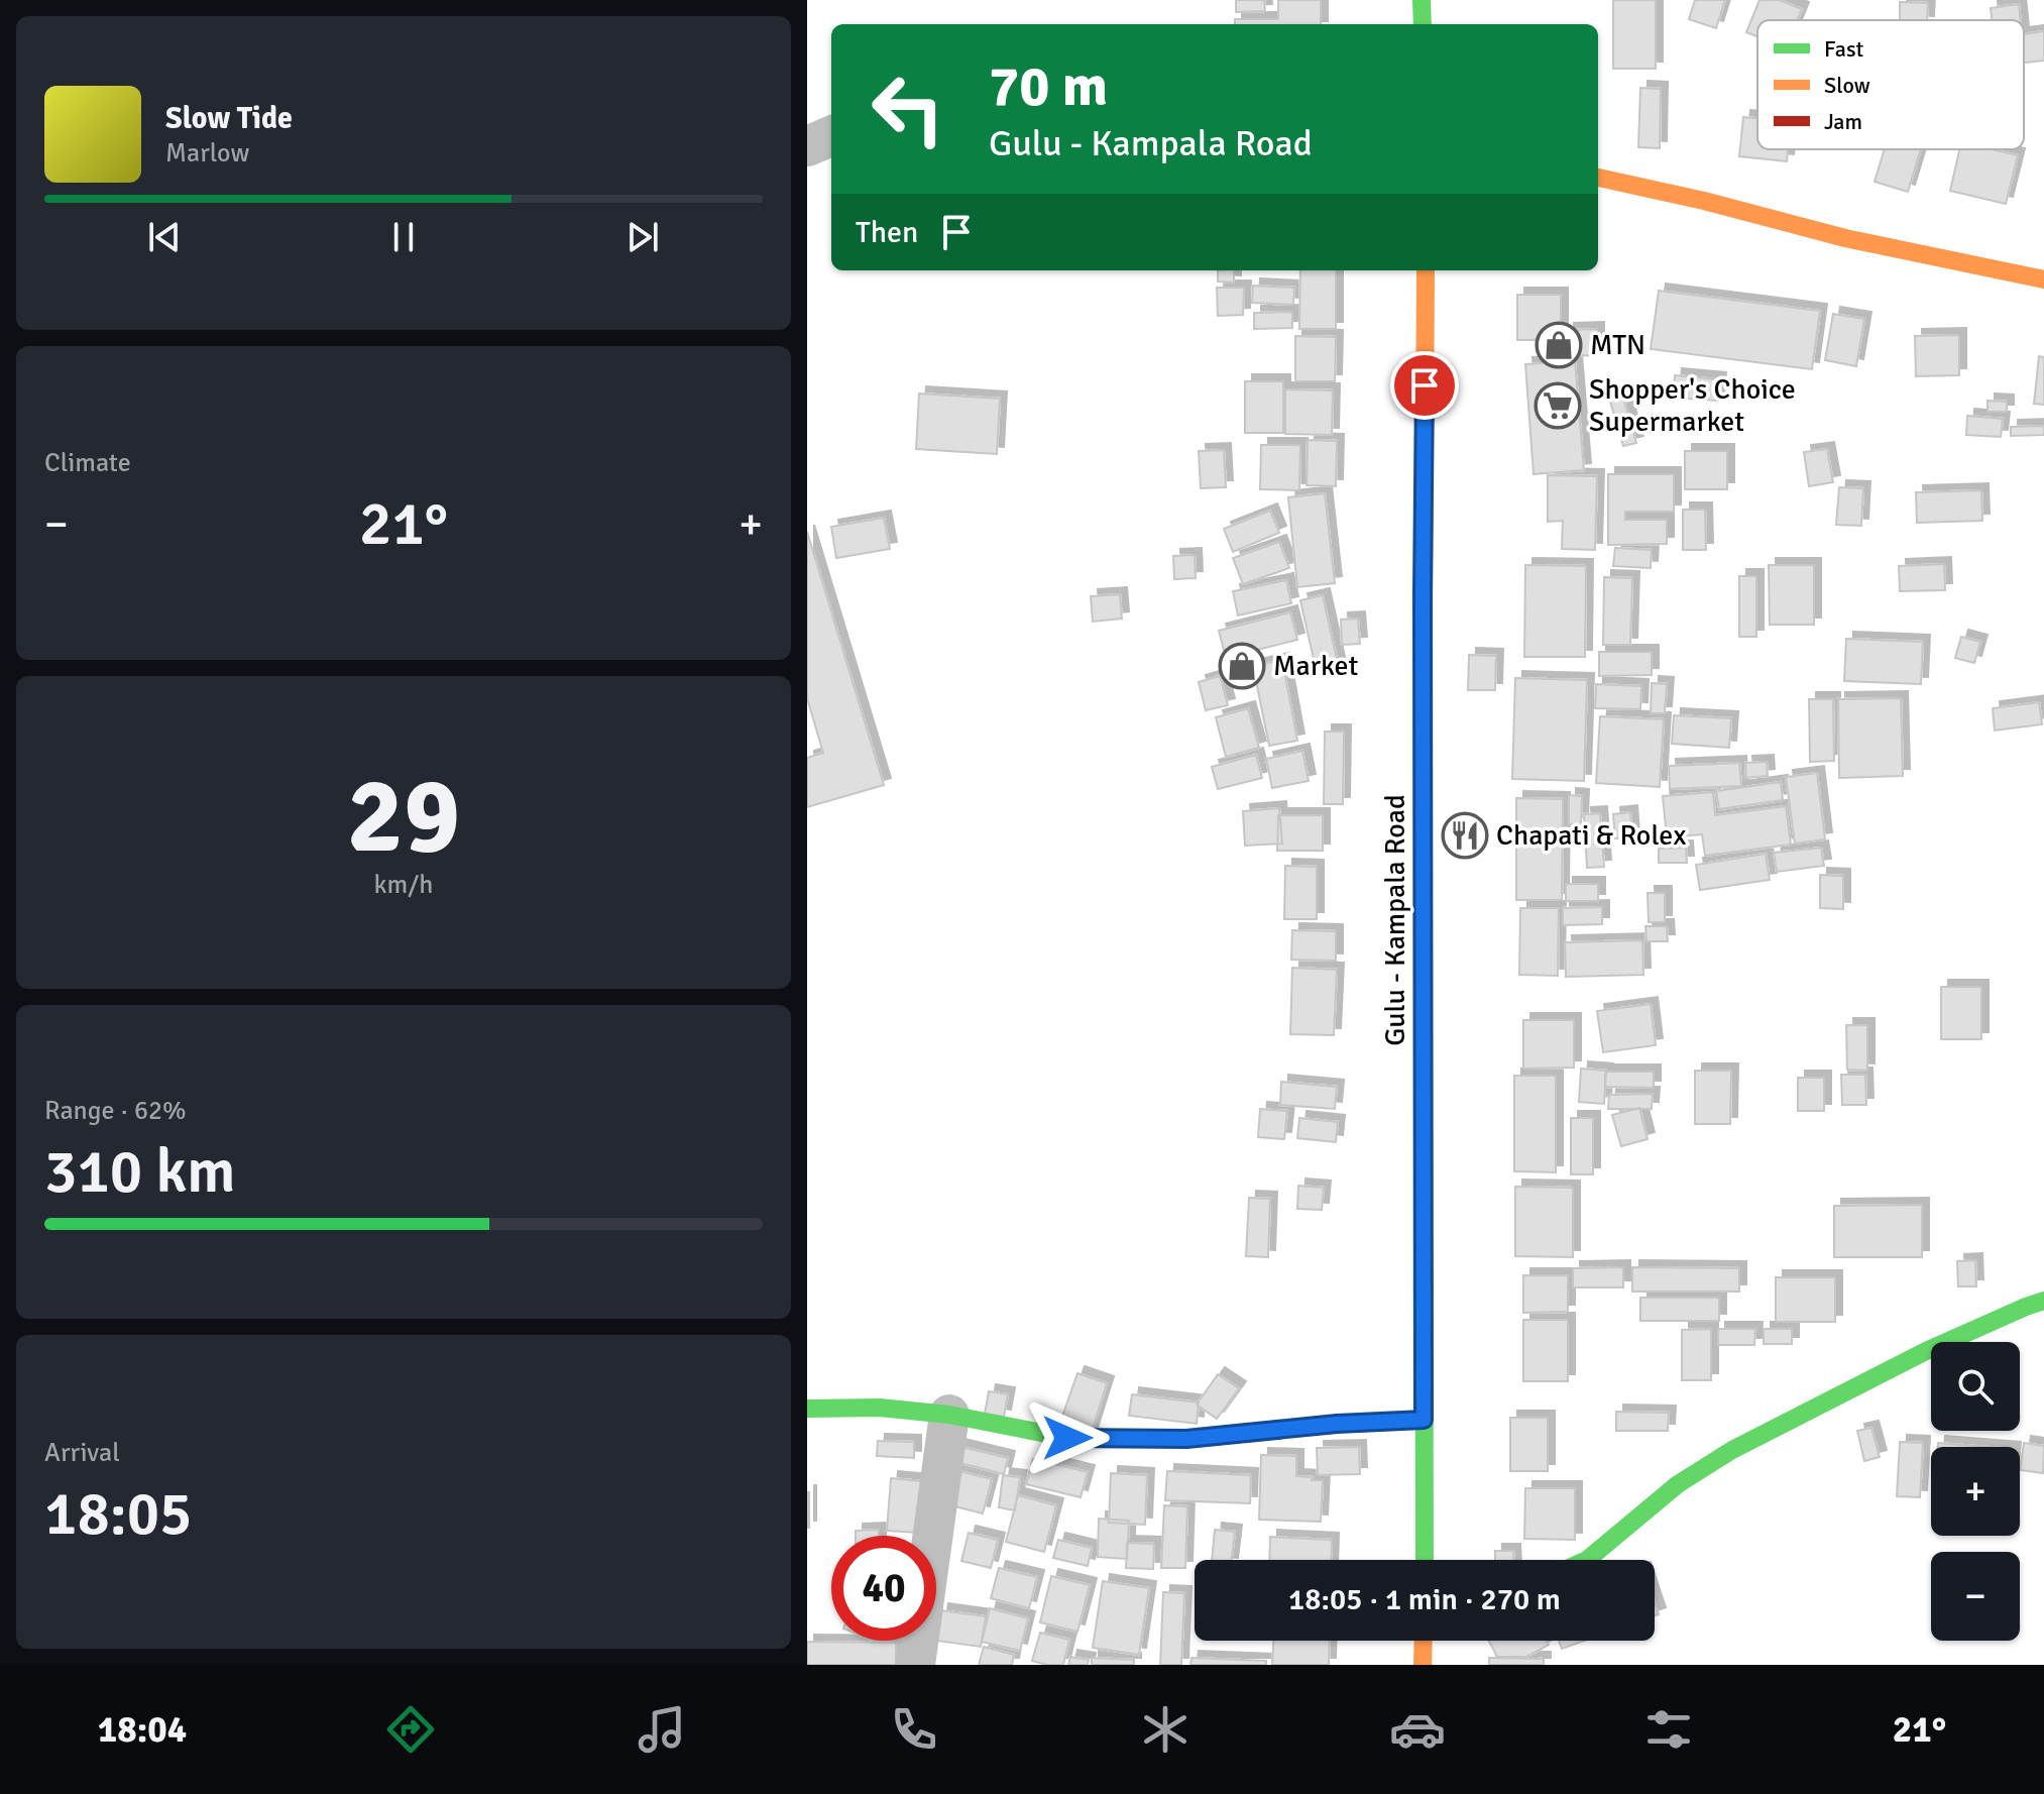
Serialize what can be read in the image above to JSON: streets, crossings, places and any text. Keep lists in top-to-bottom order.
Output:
{
  "streets": {
    "street": ["Gulu - Kampala Road"]
  },
  "places": {
    "shop": ["MTN", "Market"],
    "supermarket": ["Shopper's Choice Supermarket"],
    "restaurant": ["Chapati & Rolex"]
  },
  "legend": ["Fast", "Slow", "Jam"],
  "page": {
    "turn": ["70 m", "Gulu - Kampala Road"],
    "song": ["Slow Tide", "Marlow"],
    "then": "Then",
    "tile": [
      "Climate",
      ["29", "km/h"],
      ["Range · 62%", "310 km"],
      ["Arrival", "18:05"]
    ],
    "heat": ["−", "21°", "+"],
    "map_buttons": ["+", "−"],
    "limit": "40",
    "trip": "18:05 · 1 min · 270 m",
    "tabs": ["18:04", "21°"]
  }
}
